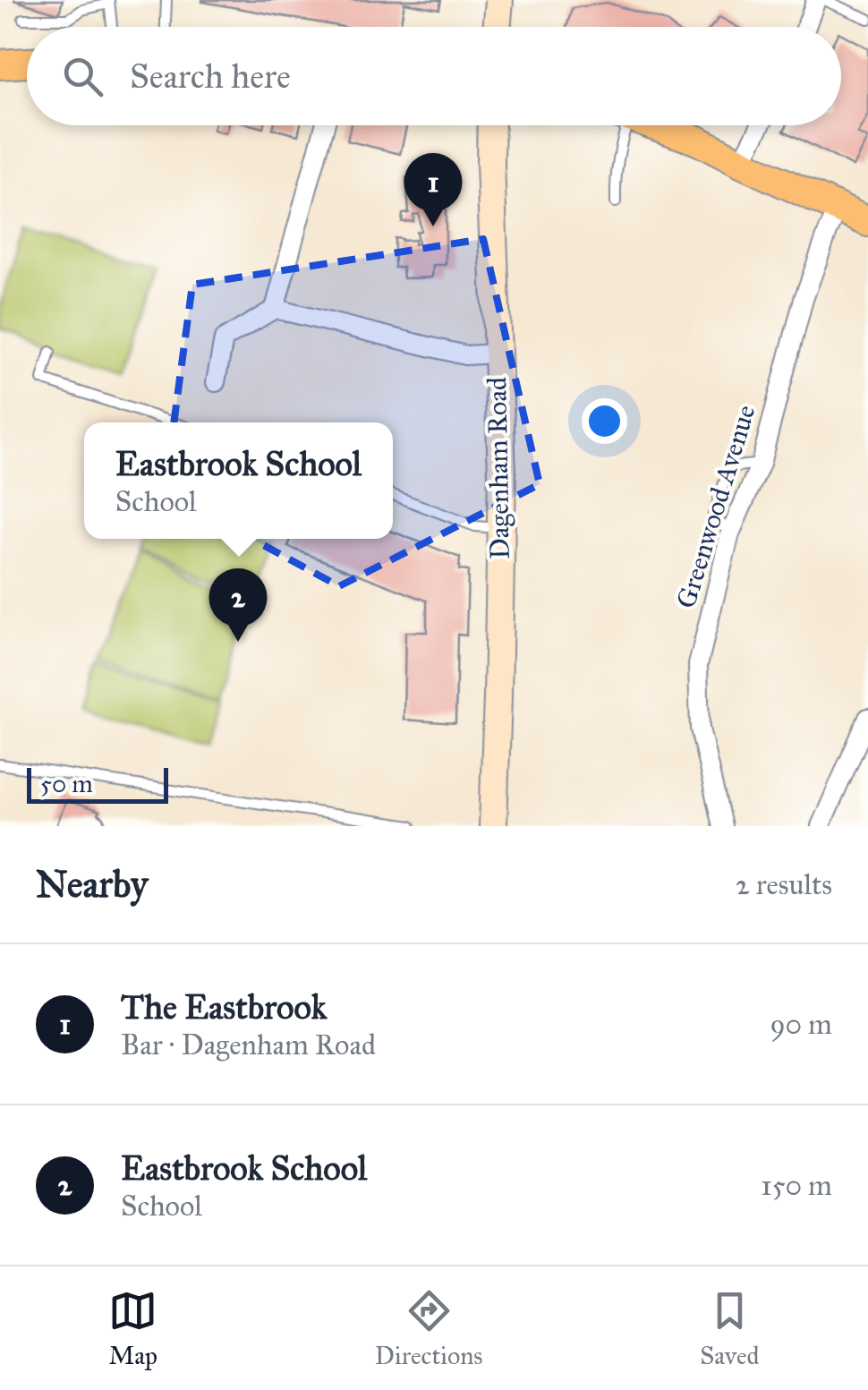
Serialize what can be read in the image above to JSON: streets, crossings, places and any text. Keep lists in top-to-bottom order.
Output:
{
  "streets": {
    "street": ["Dagenham Road", "Greenwood Avenue"]
  },
  "scale_bar": "50 m",
  "page": {
    "search": "Search here",
    "pins": ["1", "2"],
    "popup": ["Eastbrook School", "School"],
    "scale": "50 m",
    "heading": ["Nearby", "2 results"],
    "list": [
      {
        "mark": "1",
        "name": "The Eastbrook",
        "note": "Bar · Dagenham Road",
        "value": "90 m"
      },
      {
        "mark": "2",
        "name": "Eastbrook School",
        "note": "School",
        "value": "150 m"
      }
    ],
    "nav": ["Map", "Directions", "Saved"]
  }
}
